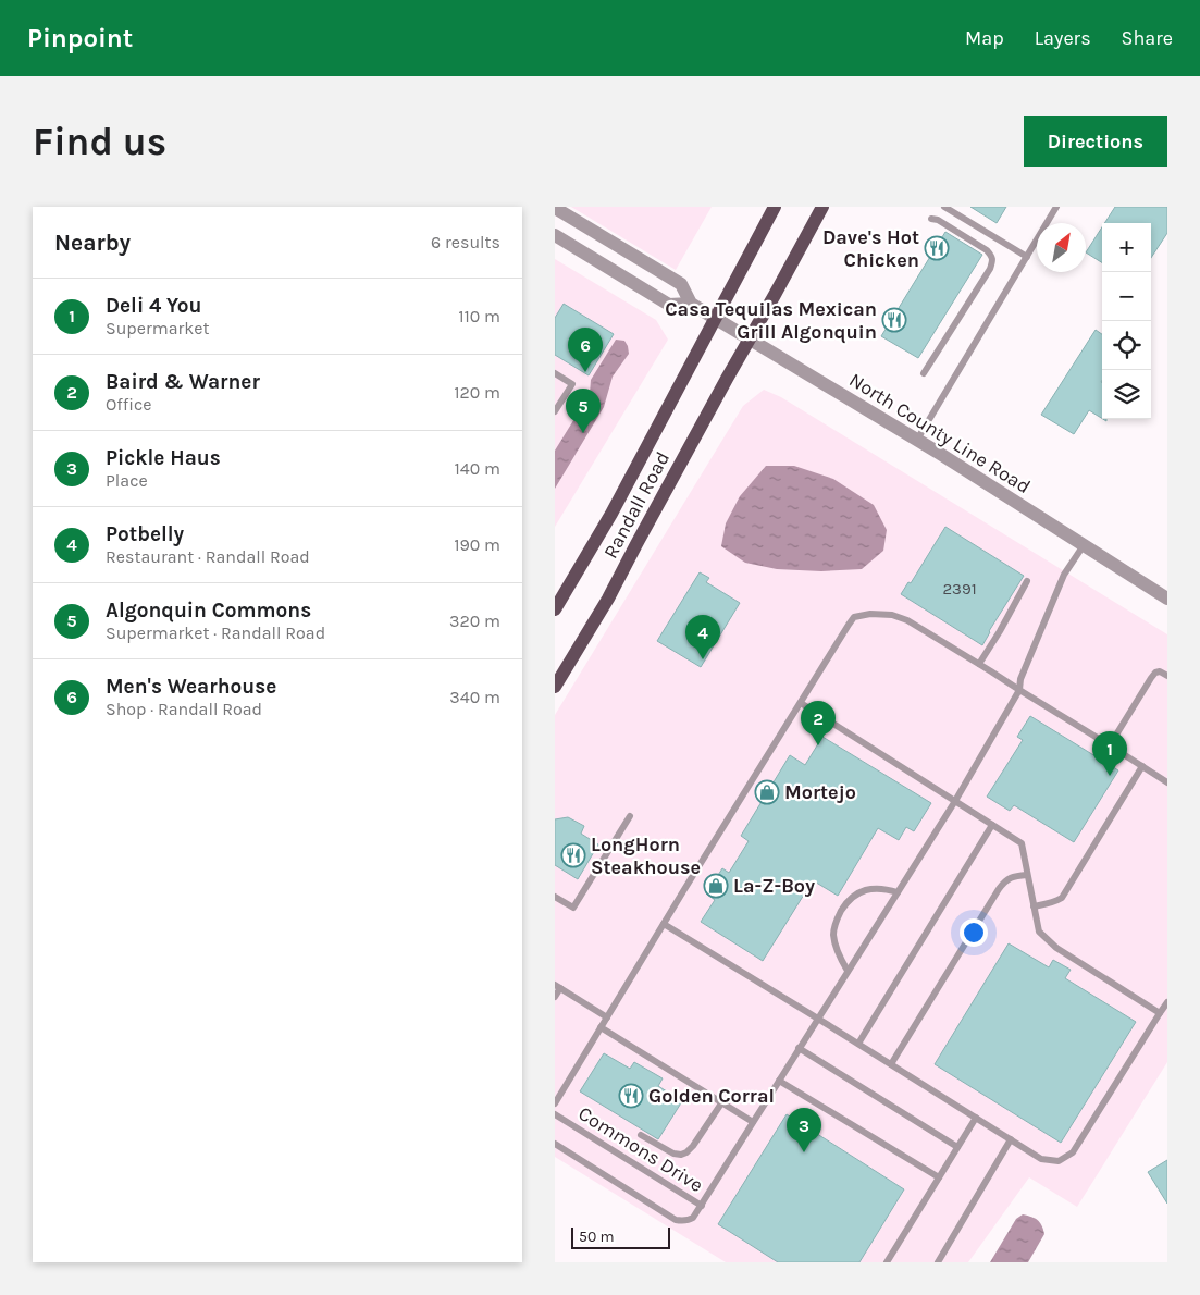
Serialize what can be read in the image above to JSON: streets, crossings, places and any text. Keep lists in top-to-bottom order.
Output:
{
  "streets": {
    "main road": ["Randall Road"],
    "street": ["North County Line Road"],
    "lane": ["Commons Drive"]
  },
  "crossings": [
    ["North County Line Road", "Randall Road"]
  ],
  "places": {
    "restaurant": [
      "Dave's Hot Chicken",
      "Casa Tequilas Mexican Grill Algonquin",
      "LongHorn Steakhouse",
      "Golden Corral"
    ],
    "shop": ["Mortejo", "La-Z-Boy"]
  },
  "house_numbers": ["2391"],
  "scale_bar": "50 m",
  "north": "top right",
  "page": {
    "header": "Pinpoint",
    "nav": ["Map", "Layers", "Share"],
    "buttons": "Directions",
    "title": "Find us",
    "heading": ["Nearby", "6 results"],
    "map_buttons": ["+", "−"],
    "list": [
      {
        "mark": "1",
        "name": "Deli 4 You",
        "note": "Supermarket",
        "value": "110 m"
      },
      {
        "mark": "2",
        "name": "Baird & Warner",
        "note": "Office",
        "value": "120 m"
      },
      {
        "mark": "3",
        "name": "Pickle Haus",
        "note": "Place",
        "value": "140 m"
      },
      {
        "mark": "4",
        "name": "Potbelly",
        "note": "Restaurant · Randall Road",
        "value": "190 m"
      },
      {
        "mark": "5",
        "name": "Algonquin Commons",
        "note": "Supermarket · Randall Road",
        "value": "320 m"
      },
      {
        "mark": "6",
        "name": "Men's Wearhouse",
        "note": "Shop · Randall Road",
        "value": "340 m"
      }
    ],
    "pins": [
      "6",
      "5",
      "4",
      "2",
      "1",
      "3"
    ],
    "scale": "50 m"
  }
}
